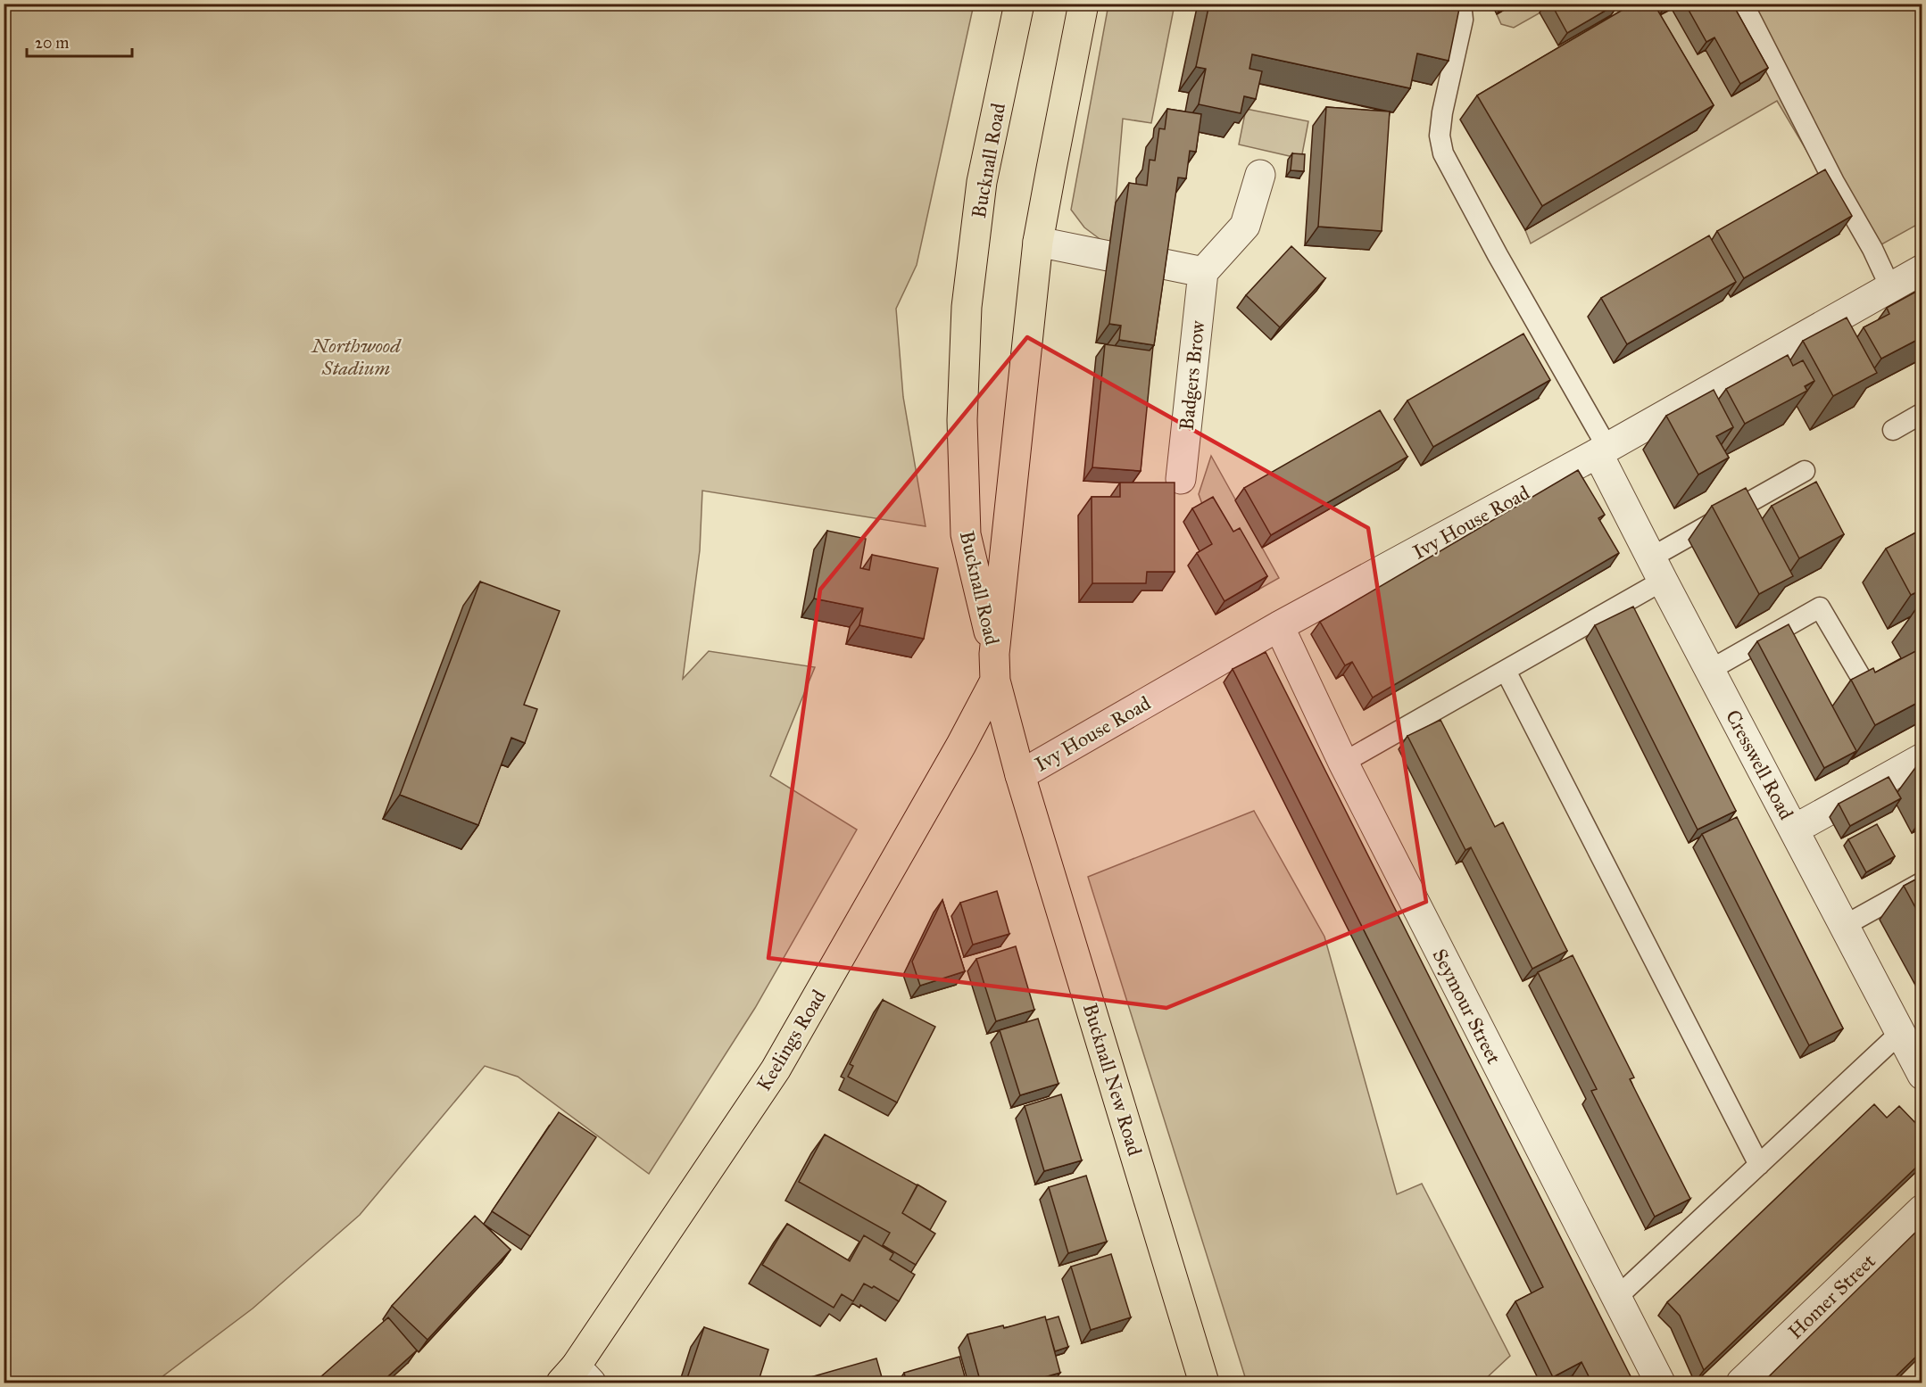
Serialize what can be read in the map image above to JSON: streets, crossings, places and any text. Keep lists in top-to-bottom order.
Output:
{
  "streets": {
    "main road": ["Bucknall Road", "Keelings Road", "Bucknall New Road"],
    "street": [
      "Badgers Brow",
      "Ivy House Road",
      "Cresswell Road",
      "Seymour Street",
      "Homer Street"
    ]
  },
  "crossings": [
    ["Bucknall Road", "Keelings Road"],
    ["Bucknall Road", "Bucknall New Road"],
    ["Ivy House Road", "Cresswell Road"],
    ["Ivy House Road", "Seymour Street"],
    ["Ivy House Road", "Bucknall New Road"],
    ["Keelings Road", "Bucknall New Road"]
  ],
  "parks": ["Northwood Stadium"],
  "scale_bar": "20 m"
}
